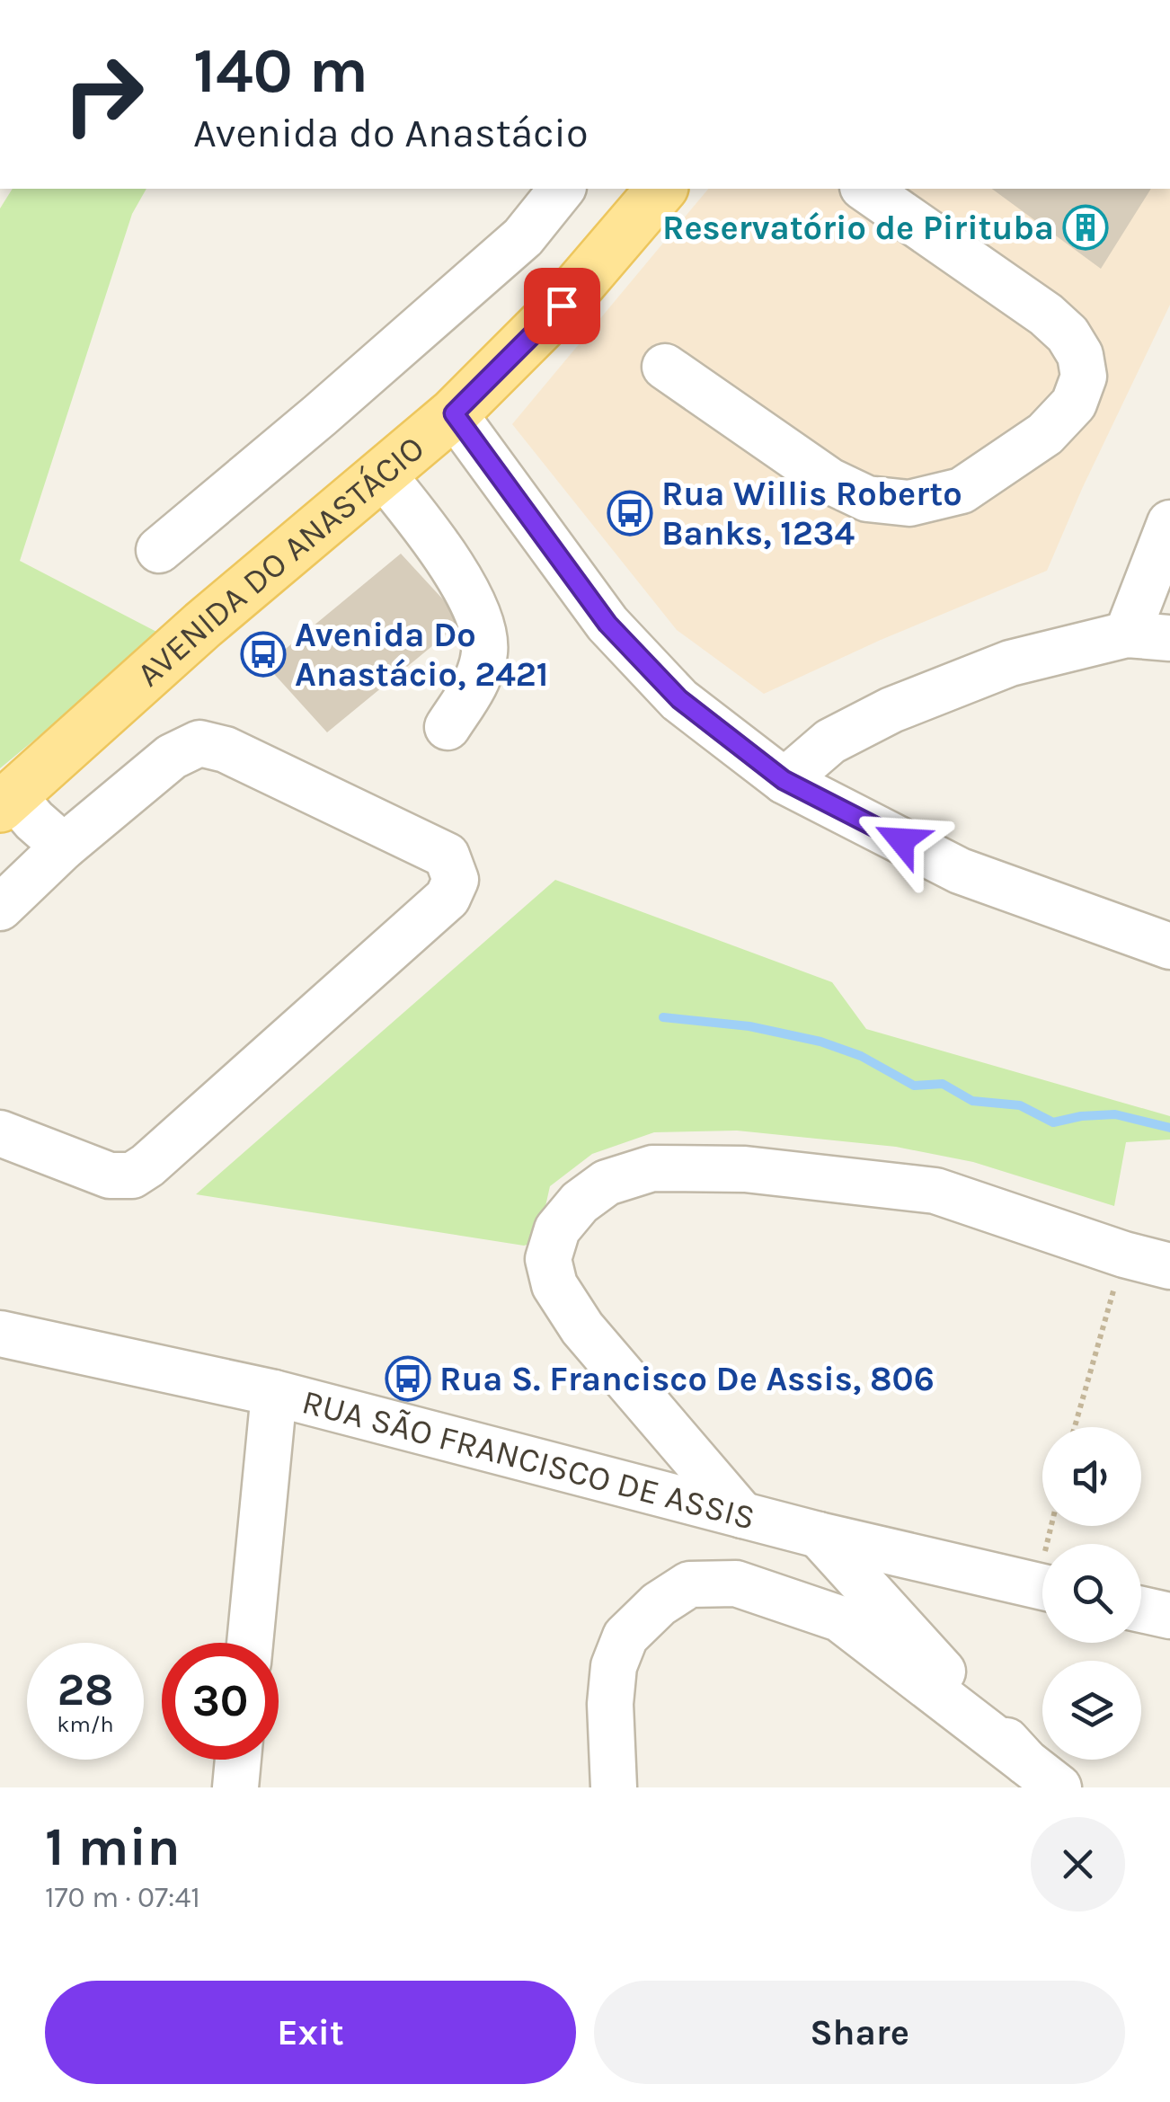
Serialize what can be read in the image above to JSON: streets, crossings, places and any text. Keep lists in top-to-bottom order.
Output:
{
  "streets": {
    "main road": ["AVENIDA DO ANASTÁCIO"],
    "street": ["RUA SÃO FRANCISCO DE ASSIS"]
  },
  "places": {
    "building": ["Reservatório de Pirituba"],
    "bus stop": ["Rua Willis Roberto Banks, 1234", "Avenida Do Anastácio, 2421", "Rua S. Francisco De Assis, 806"]
  },
  "page": {
    "turn": ["140 m", "Avenida do Anastácio"],
    "speed": "28 km/h",
    "limit": "30",
    "heading": ["1 min", "170 m · 07:41"],
    "buttons": ["Exit", "Share"]
  }
}
